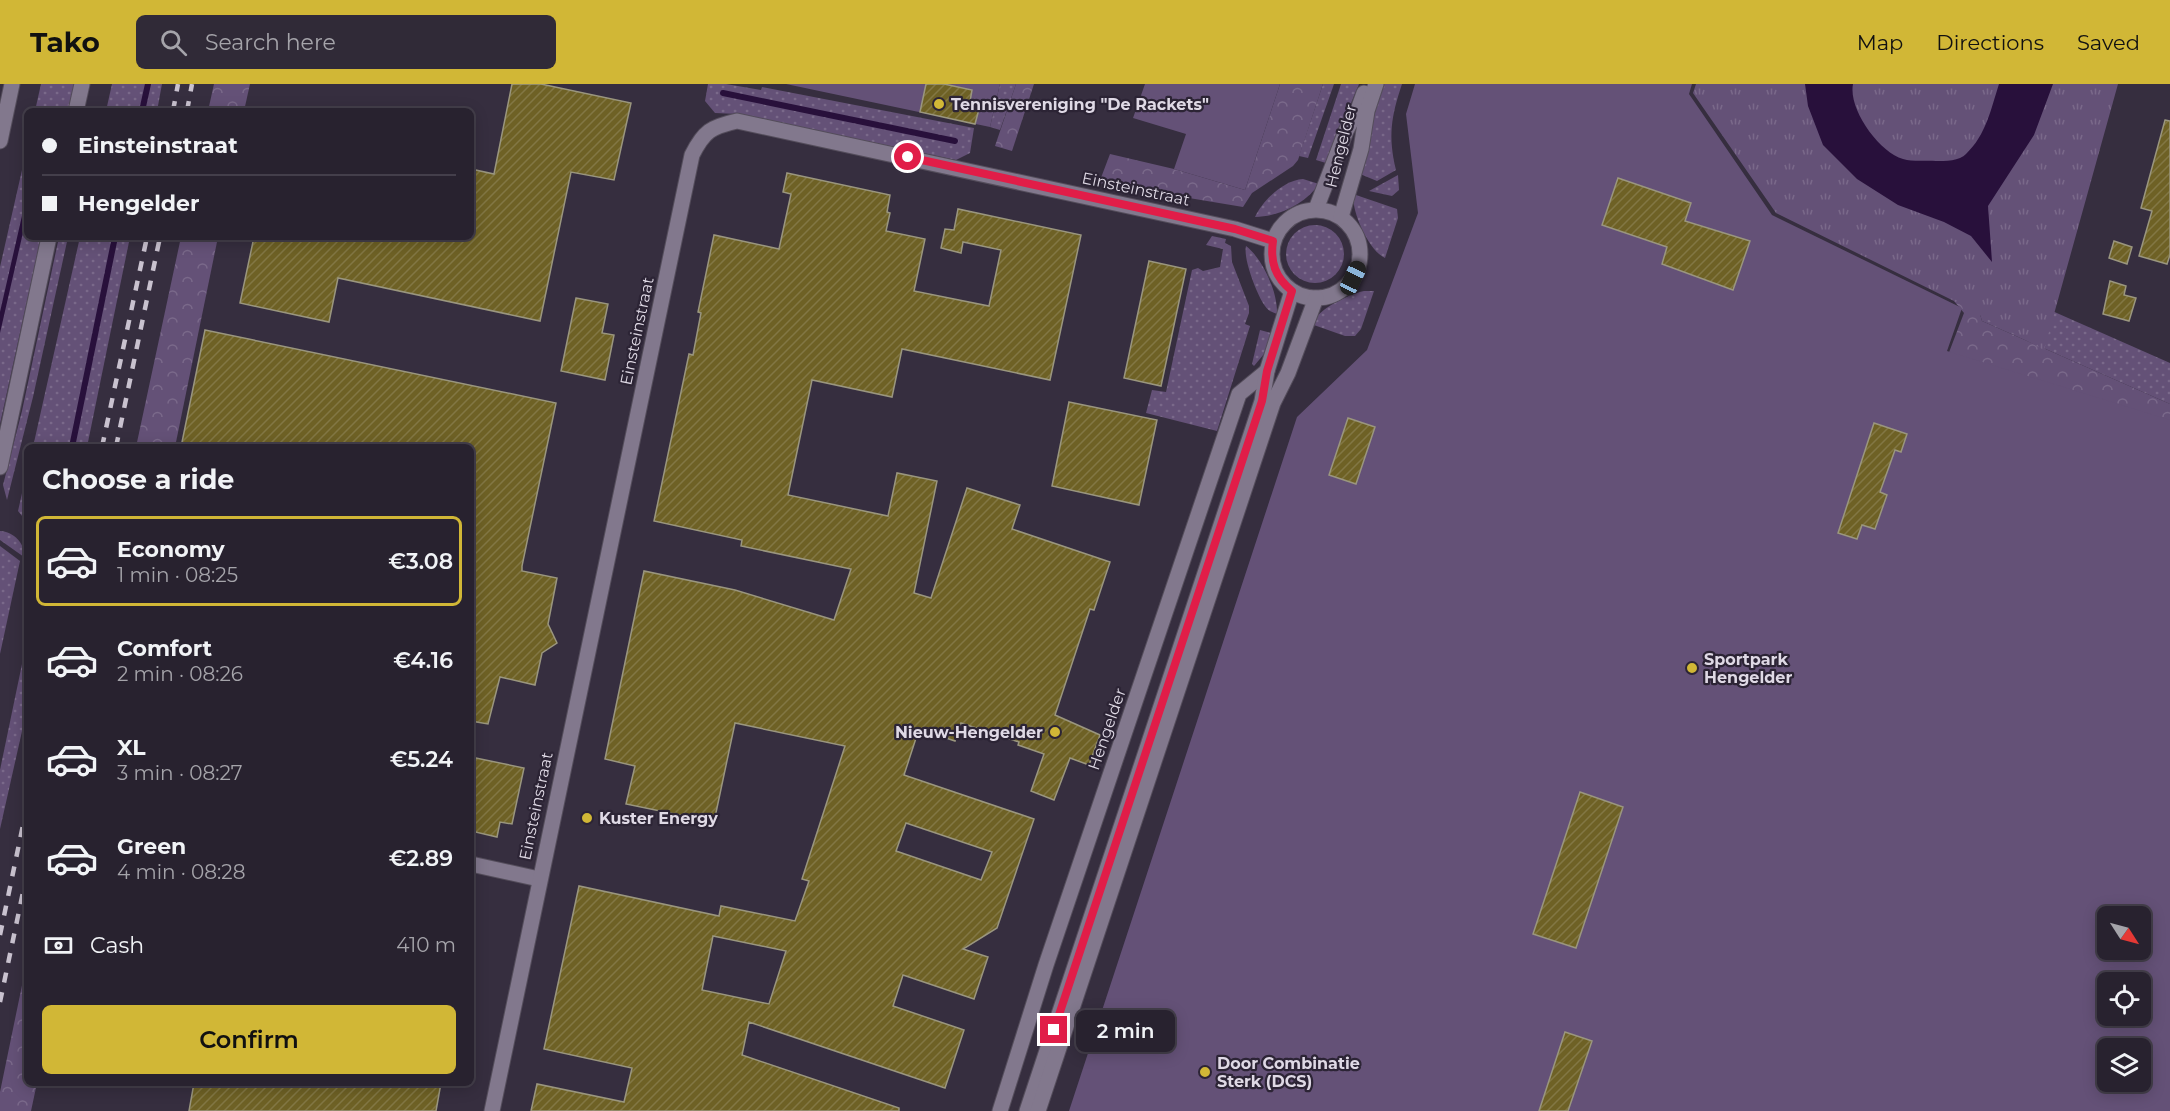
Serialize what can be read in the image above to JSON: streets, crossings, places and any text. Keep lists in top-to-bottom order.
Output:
{
  "streets": {
    "street": ["Hengelder", "Einsteinstraat"]
  },
  "crossings": [
    ["Hengelder", "Einsteinstraat"]
  ],
  "places": [
    "Tennisvereniging \"De Rackets\"",
    "Sportpark Hengelder",
    "Nieuw-Hengelder",
    "Kuster Energy",
    "Door Combinatie Sterk (DCS)"
  ],
  "north": "bottom right",
  "page": {
    "header": "Tako",
    "search": "Search here",
    "nav": ["Map", "Directions", "Saved"],
    "banner": ["Einsteinstraat", "Hengelder"],
    "heading": "Choose a ride",
    "list": [
      {
        "name": "Economy",
        "note": "1 min · 08:25",
        "value": "€3.08"
      },
      {
        "name": "Comfort",
        "note": "2 min · 08:26",
        "value": "€4.16"
      },
      {
        "name": "XL",
        "note": "3 min · 08:27",
        "value": "€5.24"
      },
      {
        "name": "Green",
        "note": "4 min · 08:28",
        "value": "€2.89"
      }
    ],
    "pay": ["Cash", "410 m"],
    "buttons": "Confirm",
    "bubble": "2 min"
  }
}
